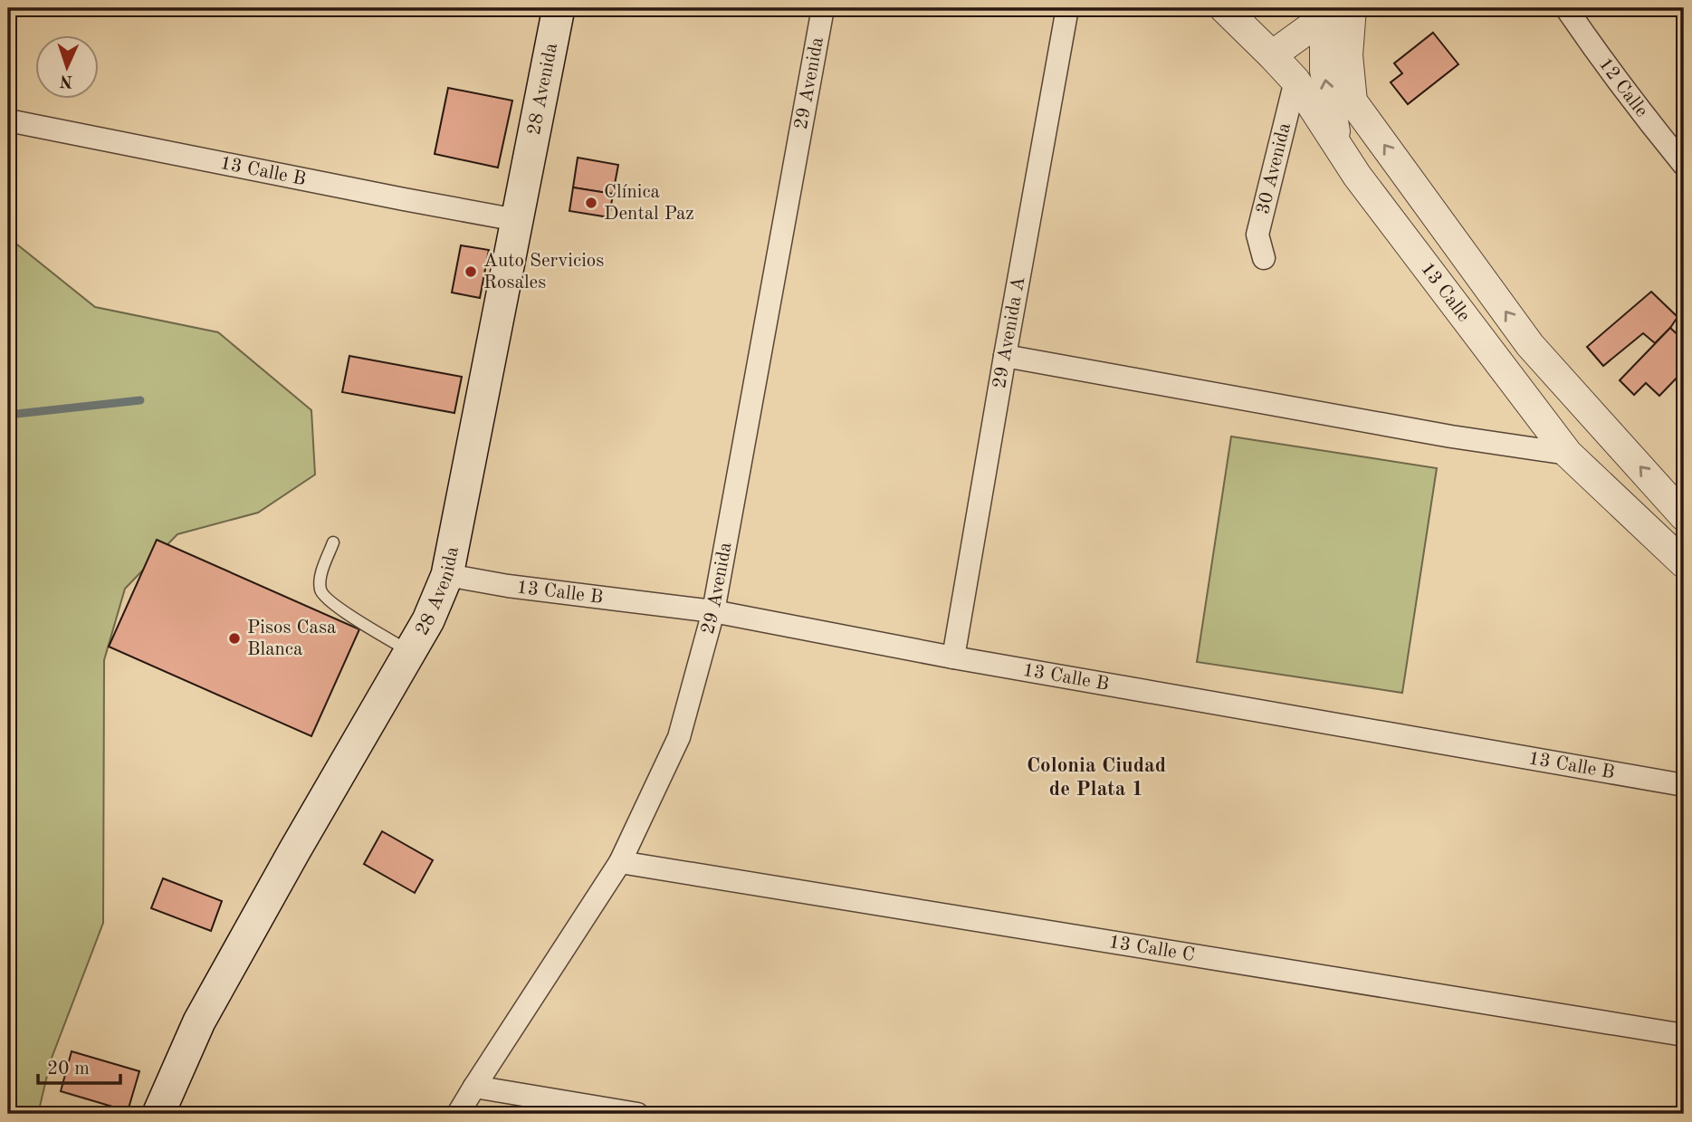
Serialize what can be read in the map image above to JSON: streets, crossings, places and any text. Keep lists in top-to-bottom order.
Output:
{
  "streets": {
    "main road": ["28 Avenida"],
    "street": [
      "29 Avenida",
      "12 Calle",
      "30 Avenida",
      "13 Calle B",
      "13 Calle",
      "29 Avenida A",
      "13 Calle C"
    ]
  },
  "crossings": [
    ["29 Avenida", "13 Calle B"],
    ["29 Avenida", "13 Calle C"],
    ["28 Avenida", "13 Calle B"],
    ["30 Avenida", "13 Calle"],
    ["13 Calle B", "29 Avenida A"]
  ],
  "districts": ["Colonia Ciudad de Plata 1"],
  "places": ["Clínica Dental Paz", "Auto Servicios Rosales", "Pisos Casa Blanca"],
  "scale_bar": "20 m",
  "north": "bottom"
}
